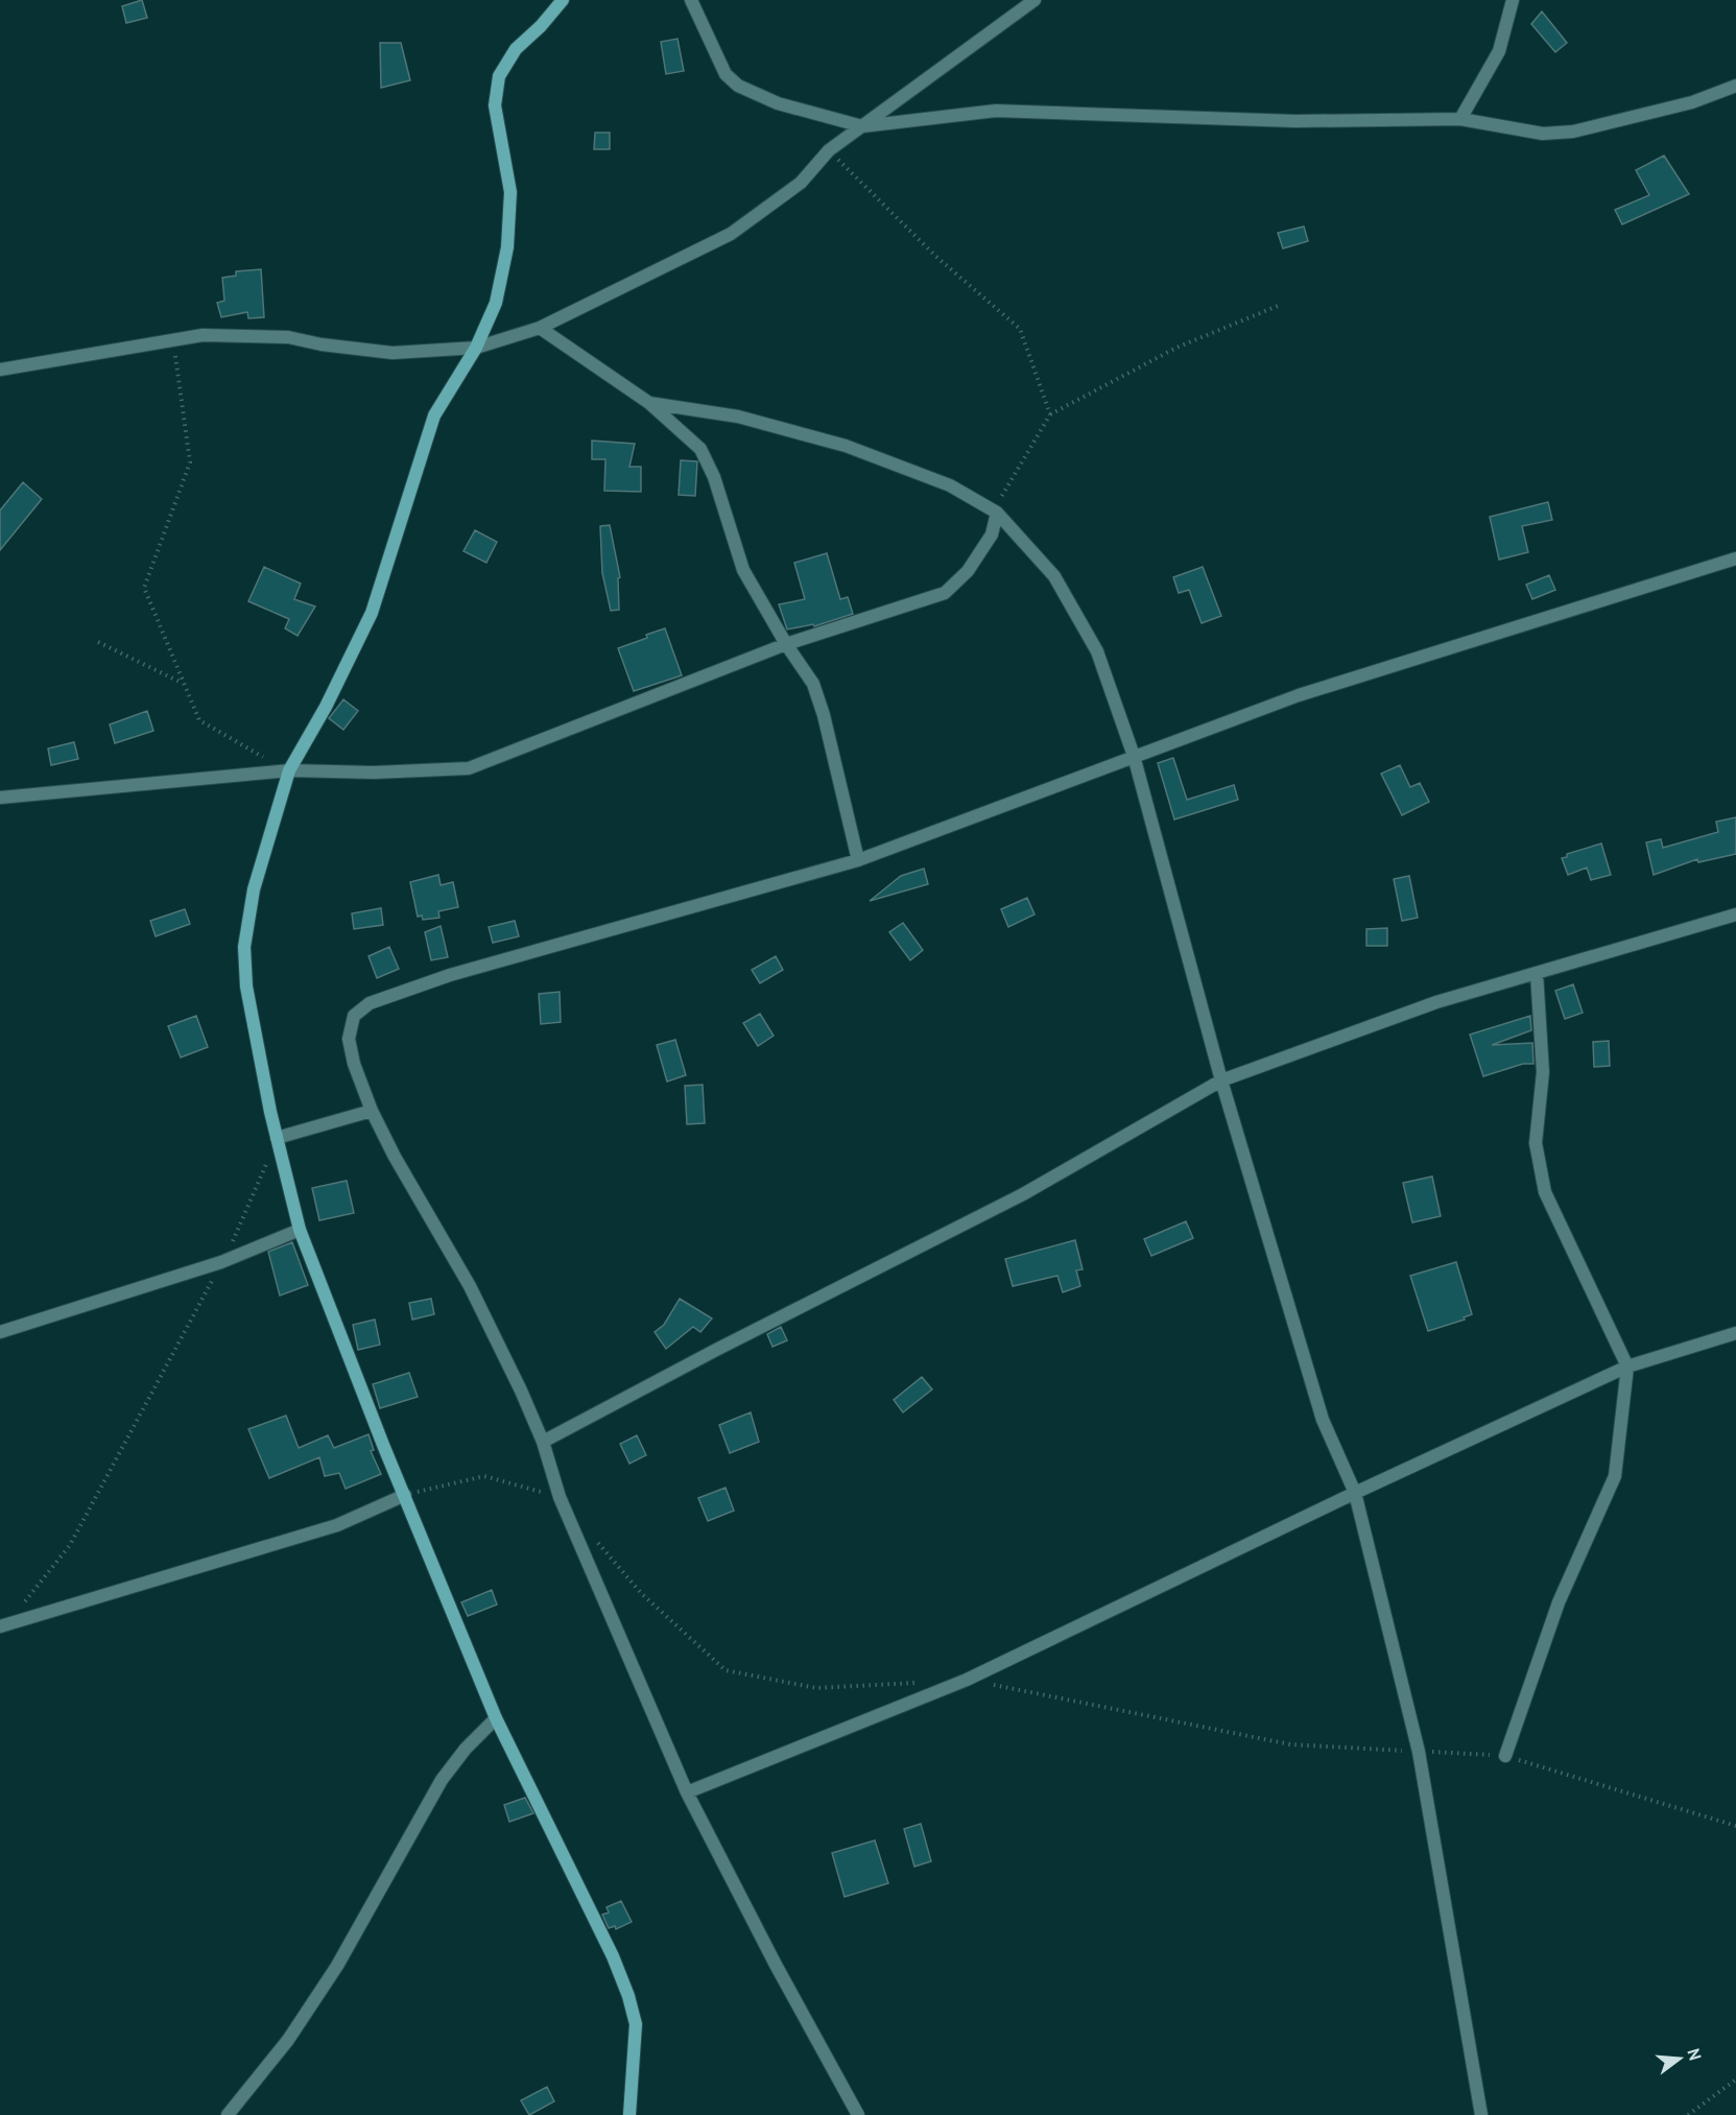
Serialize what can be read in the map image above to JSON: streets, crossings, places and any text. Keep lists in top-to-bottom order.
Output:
{
  "north": "right"
}
